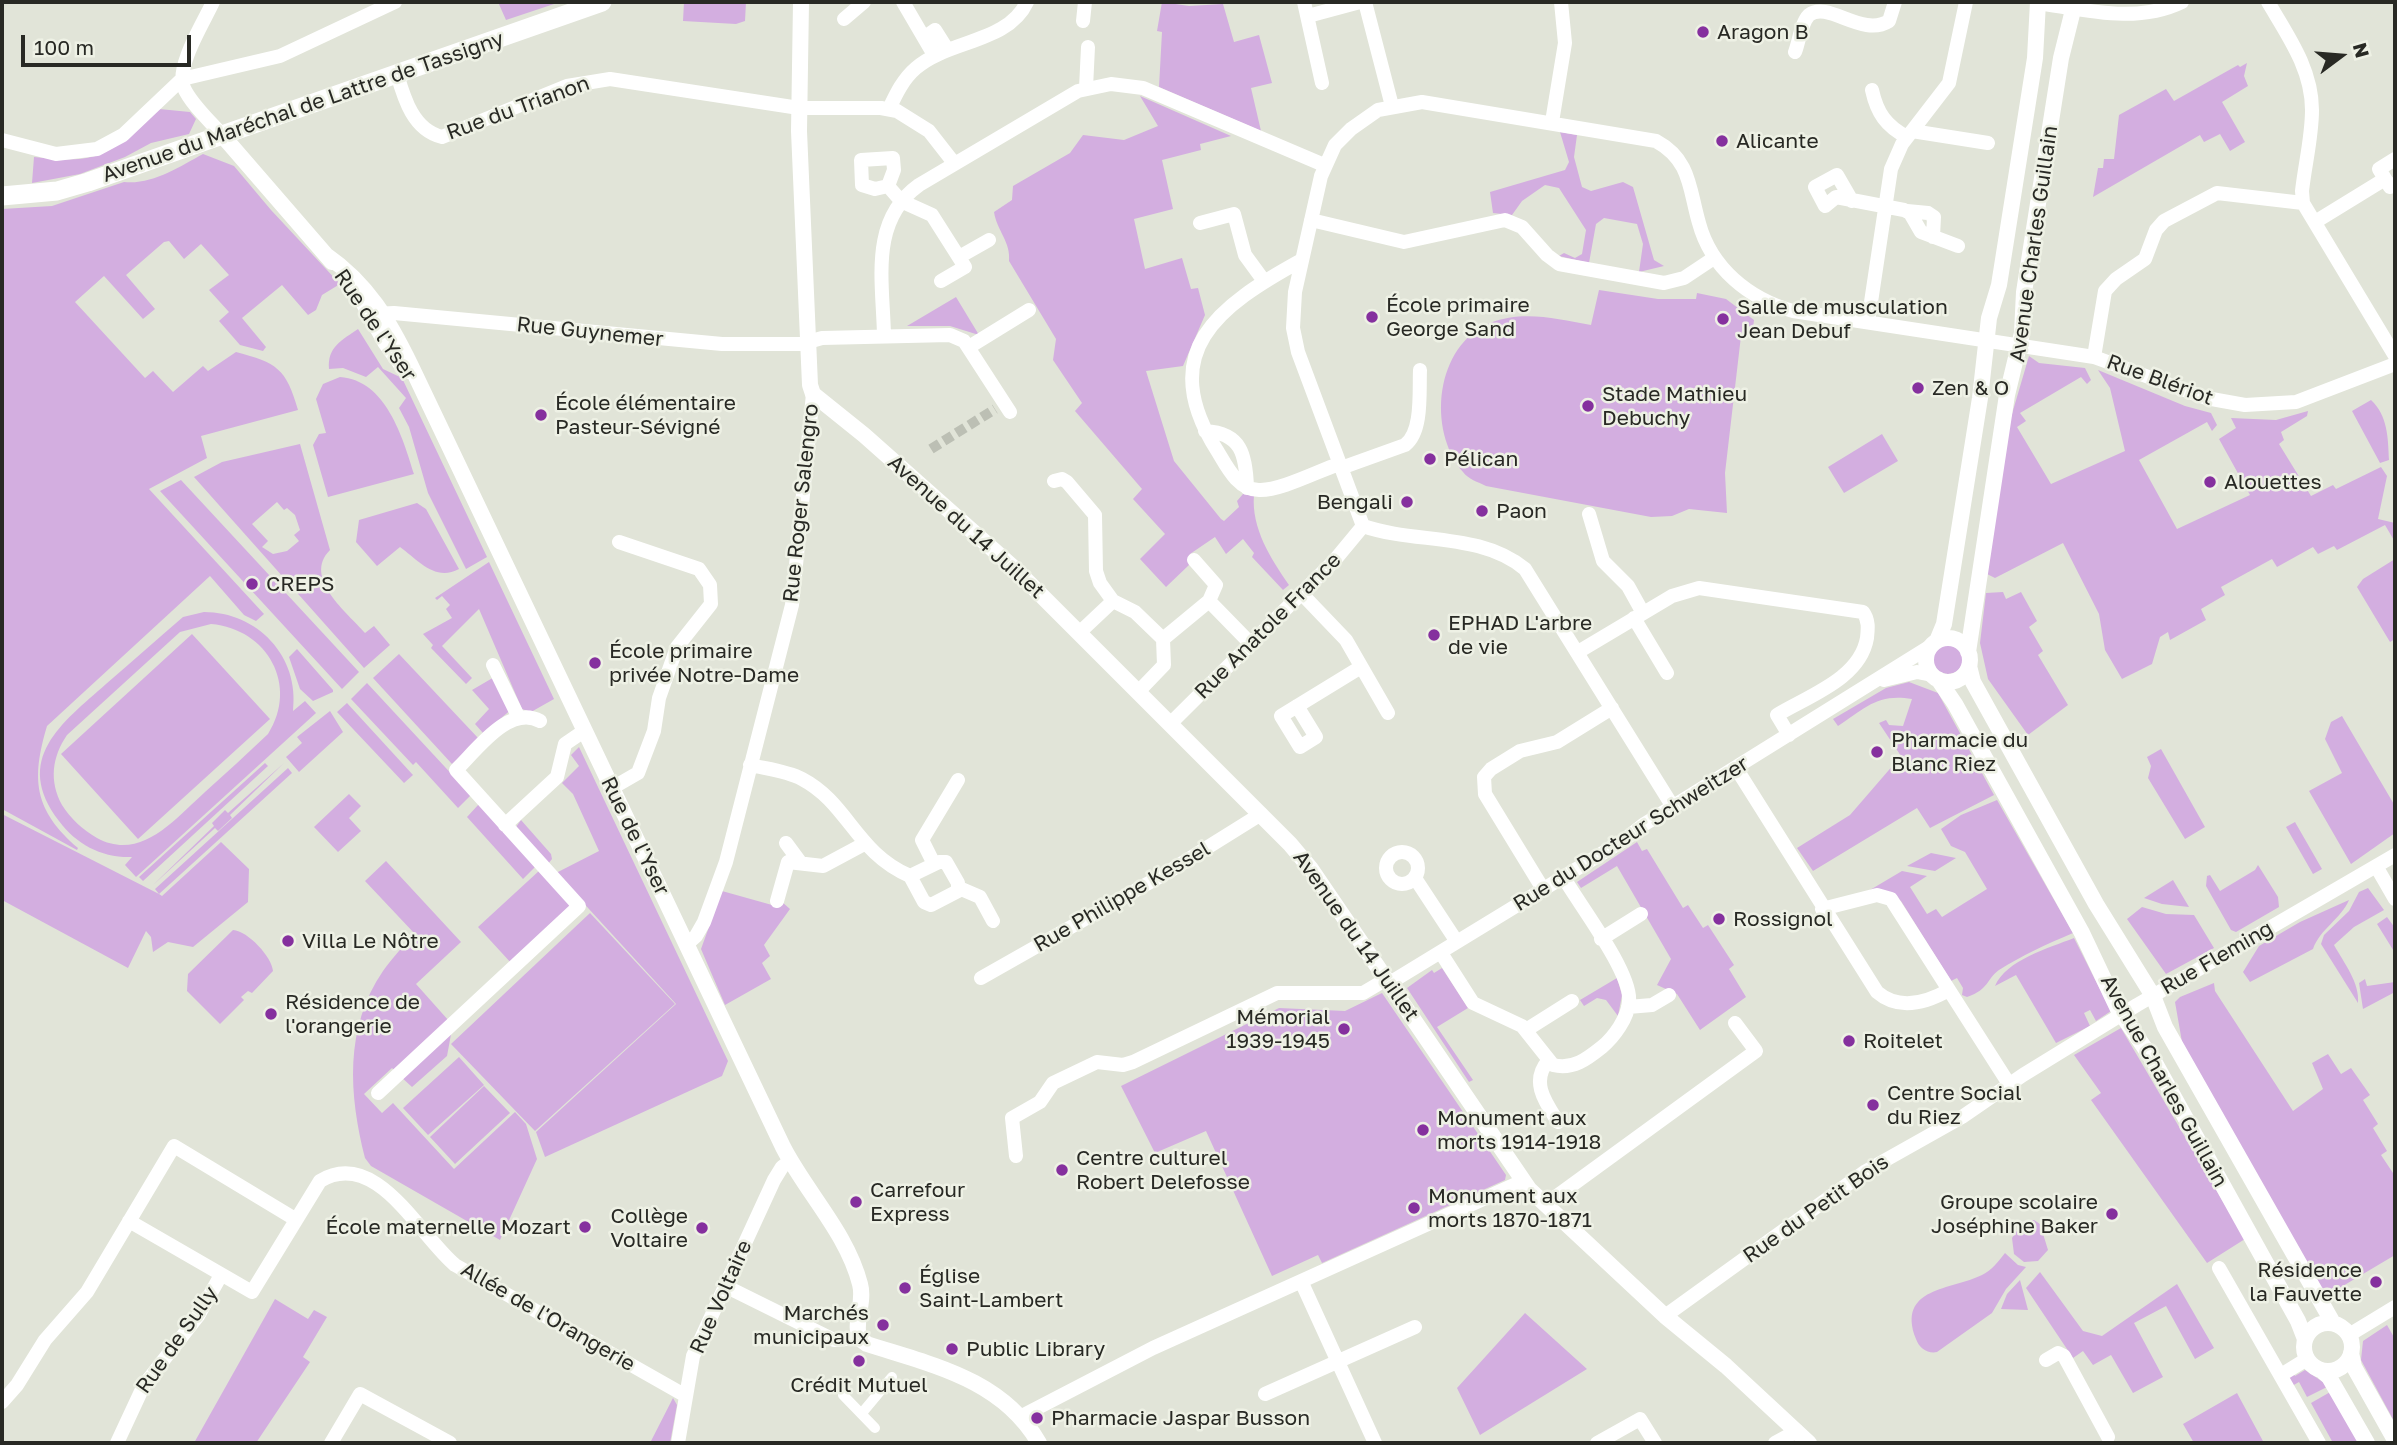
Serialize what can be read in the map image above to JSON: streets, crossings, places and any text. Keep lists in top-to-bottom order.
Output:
{
  "streets": {
    "main road": ["Avenue du Maréchal de Lattre de Tassigny"],
    "street": [
      "Rue du Trianon",
      "Avenue Charles Guillain",
      "Rue de l'Yser",
      "Rue Guynemer",
      "Rue Blériot",
      "Rue Roger Salengro",
      "Avenue du 14 Juillet",
      "Rue Anatole France",
      "Rue du Docteur Schweitzer",
      "Rue Philippe Kessel",
      "Rue Fleming",
      "Rue du Petit Bois",
      "Rue Voltaire",
      "Allée de l'Orangerie",
      "Rue de Sully"
    ]
  },
  "crossings": [
    ["Avenue du Maréchal de Lattre de Tassigny", "Rue du Trianon"],
    ["Avenue du Maréchal de Lattre de Tassigny", "Rue de l'Yser"],
    ["Rue du Trianon", "Rue Roger Salengro"],
    ["Avenue Charles Guillain", "Rue Blériot"],
    ["Avenue Charles Guillain", "Rue du Docteur Schweitzer"],
    ["Avenue Charles Guillain", "Rue Fleming"],
    ["Rue de l'Yser", "Rue Guynemer"],
    ["Rue de l'Yser", "Rue Roger Salengro"],
    ["Rue de l'Yser", "Rue Voltaire"],
    ["Rue Guynemer", "Rue Roger Salengro"],
    ["Rue Roger Salengro", "Avenue du 14 Juillet"],
    ["Avenue du 14 Juillet", "Rue Anatole France"],
    ["Avenue du 14 Juillet", "Rue du Docteur Schweitzer"],
    ["Avenue du 14 Juillet", "Rue Philippe Kessel"],
    ["Avenue du 14 Juillet", "Rue du Petit Bois"],
    ["Rue Fleming", "Rue du Petit Bois"],
    ["Rue Voltaire", "Allée de l'Orangerie"],
    ["Allée de l'Orangerie", "Rue de Sully"]
  ],
  "places": [
    "Aragon B",
    "Alicante",
    "École primaire George Sand",
    "Salle de musculation Jean Debuf",
    "Zen & O",
    "Stade Mathieu Debuchy",
    "École élémentaire Pasteur-Sévigné",
    "Pélican",
    "Alouettes",
    "Bengali",
    "Paon",
    "CREPS",
    "EPHAD L'arbre de vie",
    "École primaire privée Notre-Dame",
    "Pharmacie du Blanc Riez",
    "Rossignol",
    "Villa Le Nôtre",
    "Résidence de l'orangerie",
    "Mémorial 1939-1945",
    "Roitelet",
    "Centre Social du Riez",
    "Monument aux morts 1914-1918",
    "Centre culturel Robert Delefosse",
    "Carrefour Express",
    "Monument aux morts 1870-1871",
    "Groupe scolaire Joséphine Baker",
    "École maternelle Mozart",
    "Collège Voltaire",
    "Résidence la Fauvette",
    "Église Saint-Lambert",
    "Marchés municipaux",
    "Public Library",
    "Crédit Mutuel",
    "Pharmacie Jaspar Busson"
  ],
  "scale_bar": "100 m",
  "north": "right"
}
